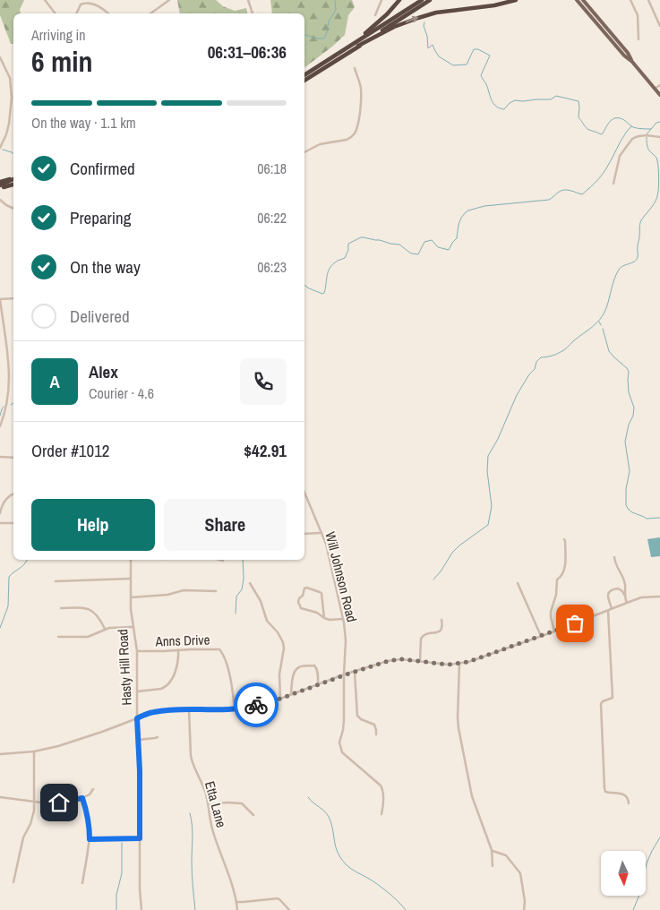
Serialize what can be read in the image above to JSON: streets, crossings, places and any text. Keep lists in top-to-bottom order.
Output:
{
  "streets": {
    "street": [
      "Will Johnson Road",
      "Anns Drive",
      "Hasty Hill Road",
      "Etta Lane"
    ]
  },
  "crossings": [
    ["Anns Drive", "Hasty Hill Road"]
  ],
  "north": "bottom",
  "page": {
    "heading": ["6 min", "Arriving in", "06:31–06:36"],
    "panel": [
      "Alex",
      "Courier · 4.6",
      "Order #1012",
      "$42.91"
    ],
    "bar": "On the way · 1.1 km",
    "list": [
      ["Confirmed", "06:18"],
      ["Preparing", "06:22"],
      ["On the way", "06:23"],
      "Delivered"
    ],
    "round": "A",
    "buttons": ["Help", "Share"]
  }
}
